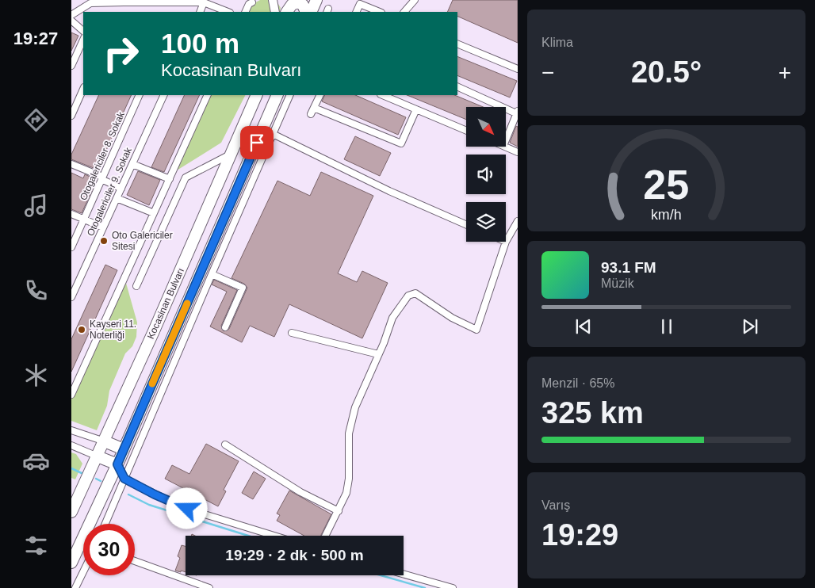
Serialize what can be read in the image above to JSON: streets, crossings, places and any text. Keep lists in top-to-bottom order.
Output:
{
  "streets": {
    "highway": ["Kocasinan Bulvarı"],
    "street": ["Otogalericiler 8. Sokak", "Otogalericiler 9. Sokak"]
  },
  "places": ["Oto Galericiler Sitesi", "Kayseri 11. Noterliği"],
  "north": "bottom right",
  "page": {
    "tabs": "19:27",
    "tile": [
      "Klima",
      ["Menzil · 65%", "325 km"],
      ["Varış", "19:29"]
    ],
    "turn": ["100 m", "Kocasinan Bulvarı"],
    "heat": ["−", "20.5°", "+"],
    "song": ["93.1 FM", "Müzik"],
    "limit": "30",
    "trip": "19:29 · 2 dk · 500 m",
    "gauge": ["25", "km/h"]
  }
}
